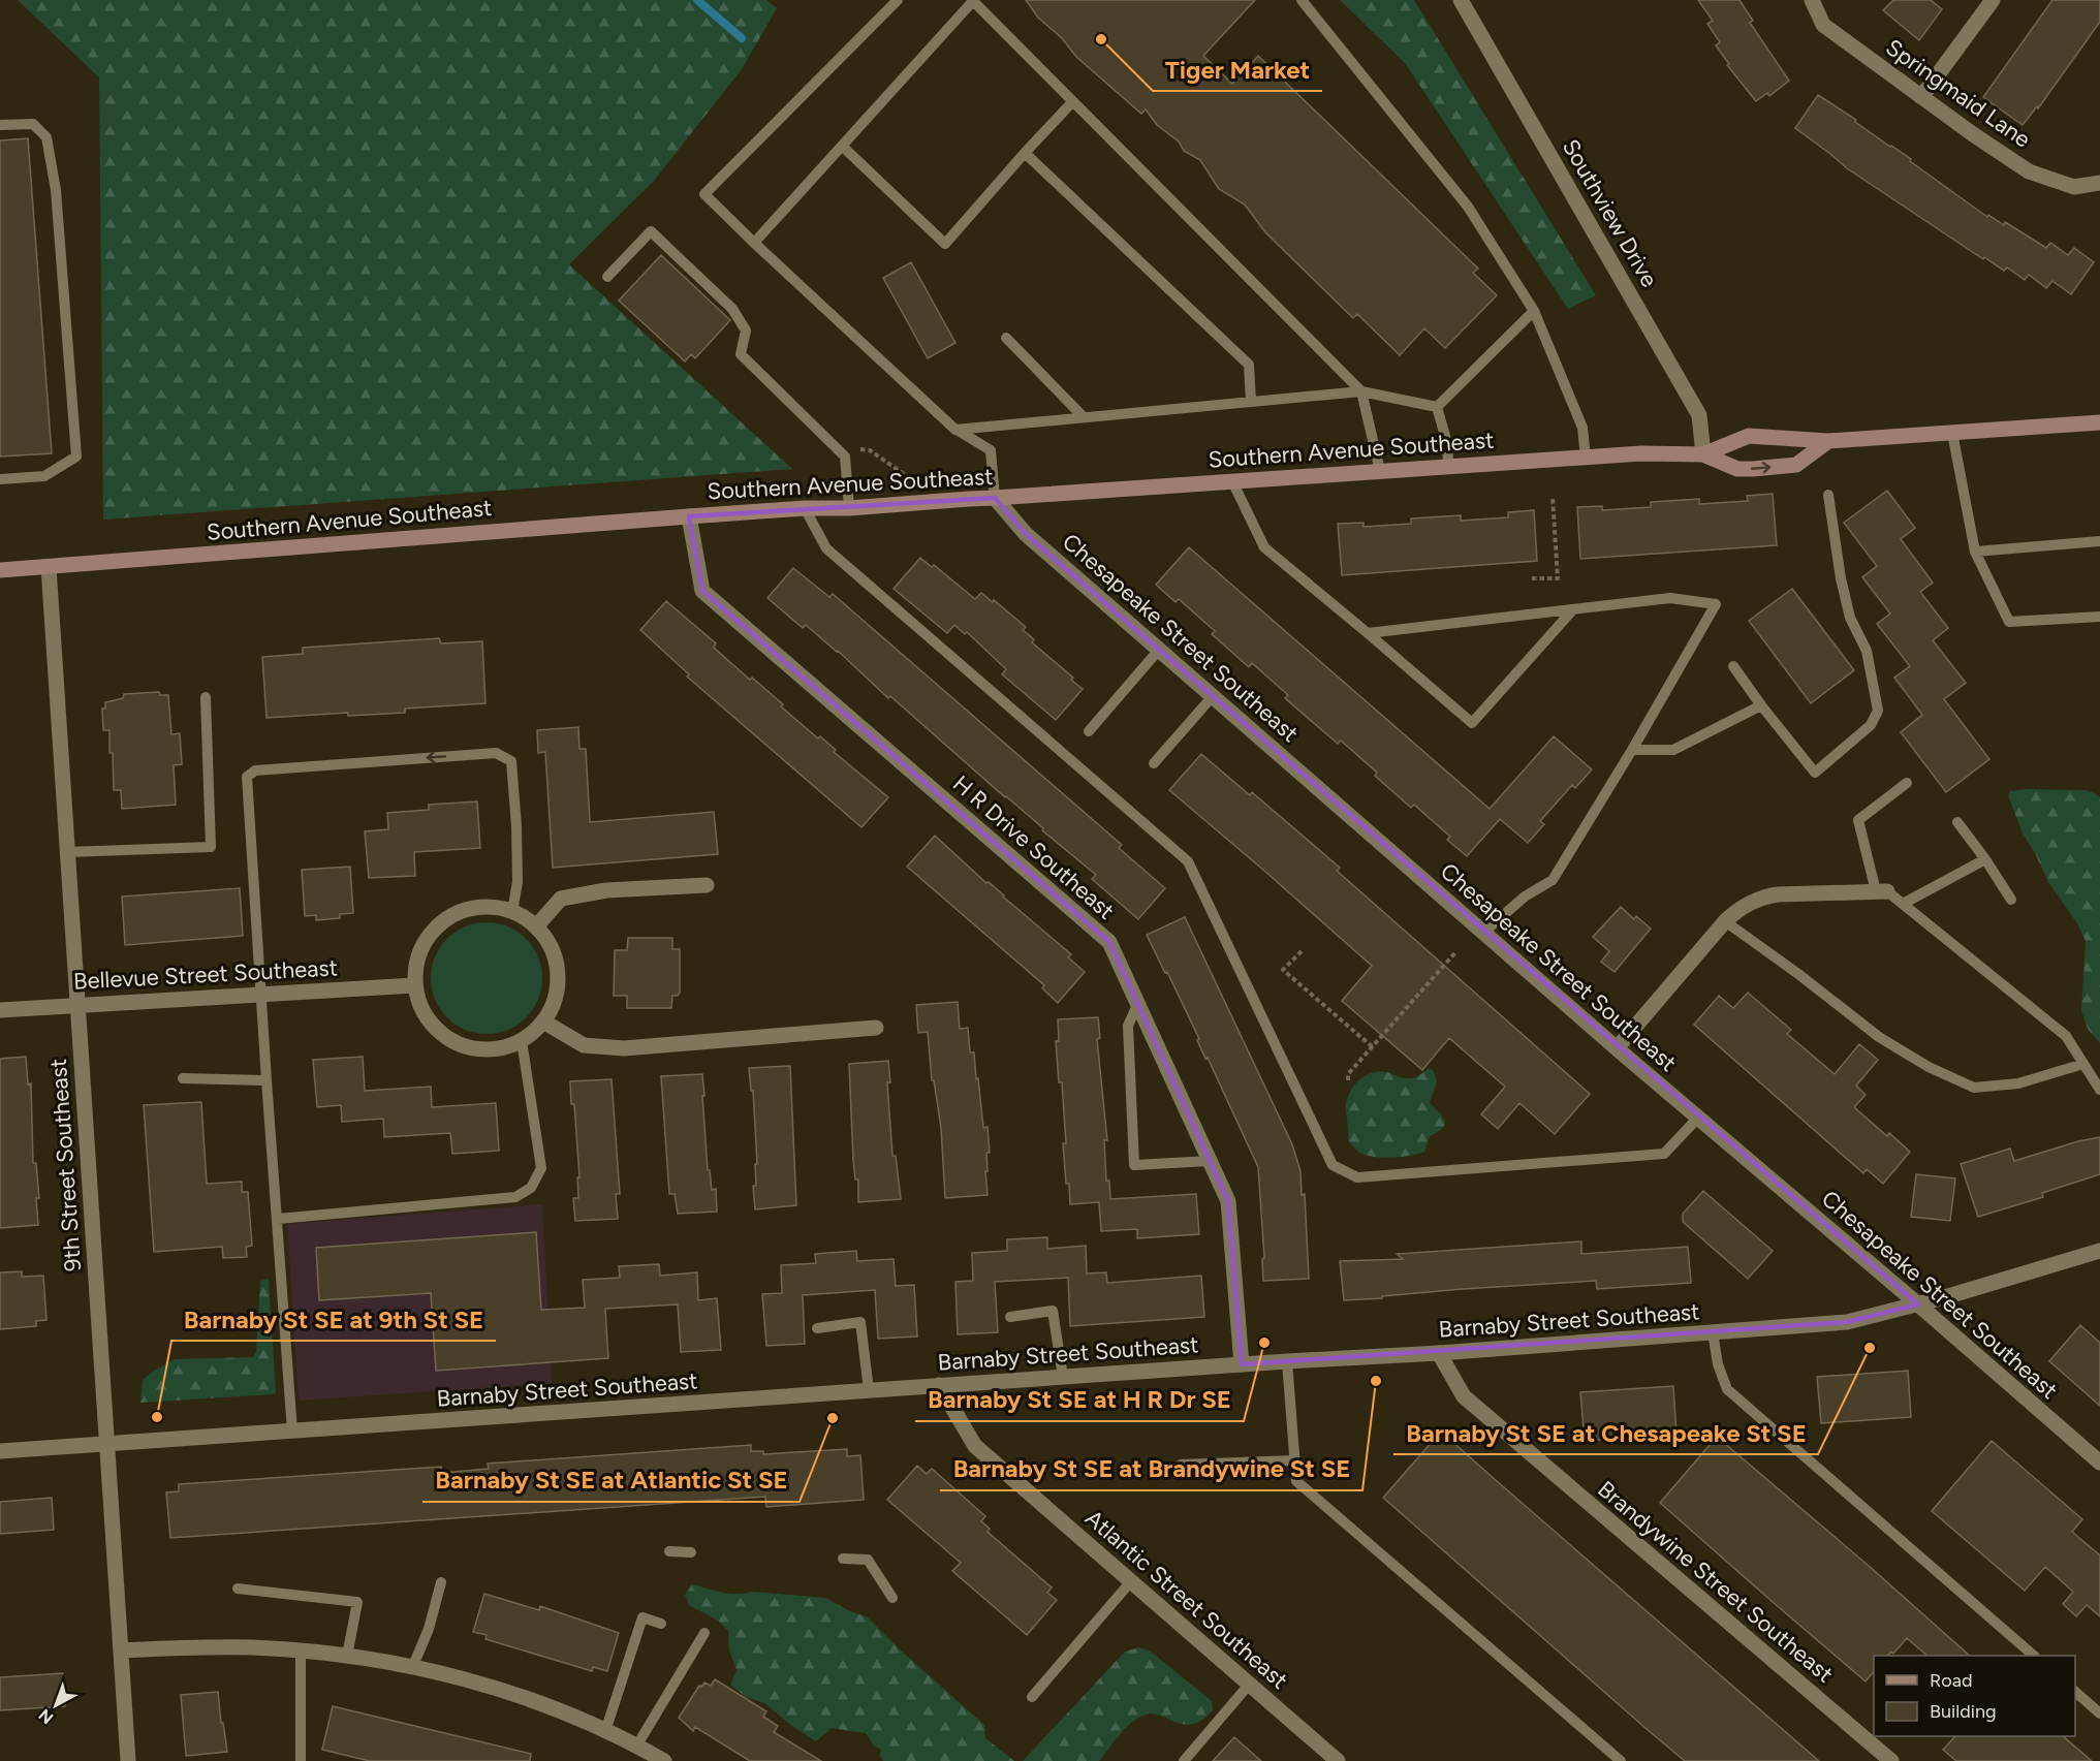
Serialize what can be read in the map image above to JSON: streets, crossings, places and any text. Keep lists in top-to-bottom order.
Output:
{
  "streets": {
    "main road": ["Southern Avenue Southeast"],
    "street": [
      "Springmaid Lane",
      "Southview Drive",
      "Chesapeake Street Southeast",
      "H R Drive Southeast",
      "Bellevue Street Southeast",
      "9th Street Southeast",
      "Barnaby Street Southeast",
      "Brandywine Street Southeast",
      "Atlantic Street Southeast"
    ]
  },
  "crossings": [
    ["Southview Drive", "Southern Avenue Southeast"],
    ["Southern Avenue Southeast", "Chesapeake Street Southeast"],
    ["Southern Avenue Southeast", "H R Drive Southeast"],
    ["Southern Avenue Southeast", "9th Street Southeast"],
    ["Chesapeake Street Southeast", "Barnaby Street Southeast"],
    ["H R Drive Southeast", "Barnaby Street Southeast"],
    ["Bellevue Street Southeast", "9th Street Southeast"],
    ["9th Street Southeast", "Barnaby Street Southeast"],
    ["Barnaby Street Southeast", "Brandywine Street Southeast"],
    ["Barnaby Street Southeast", "Atlantic Street Southeast"]
  ],
  "places": [
    "Tiger Market",
    "Barnaby St SE at H R Dr SE",
    "Barnaby St SE at Chesapeake St SE",
    "Barnaby St SE at Brandywine St SE",
    "Barnaby St SE at 9th St SE",
    "Barnaby St SE at Atlantic St SE"
  ],
  "legend": ["Road", "Building"],
  "north": "bottom left"
}
